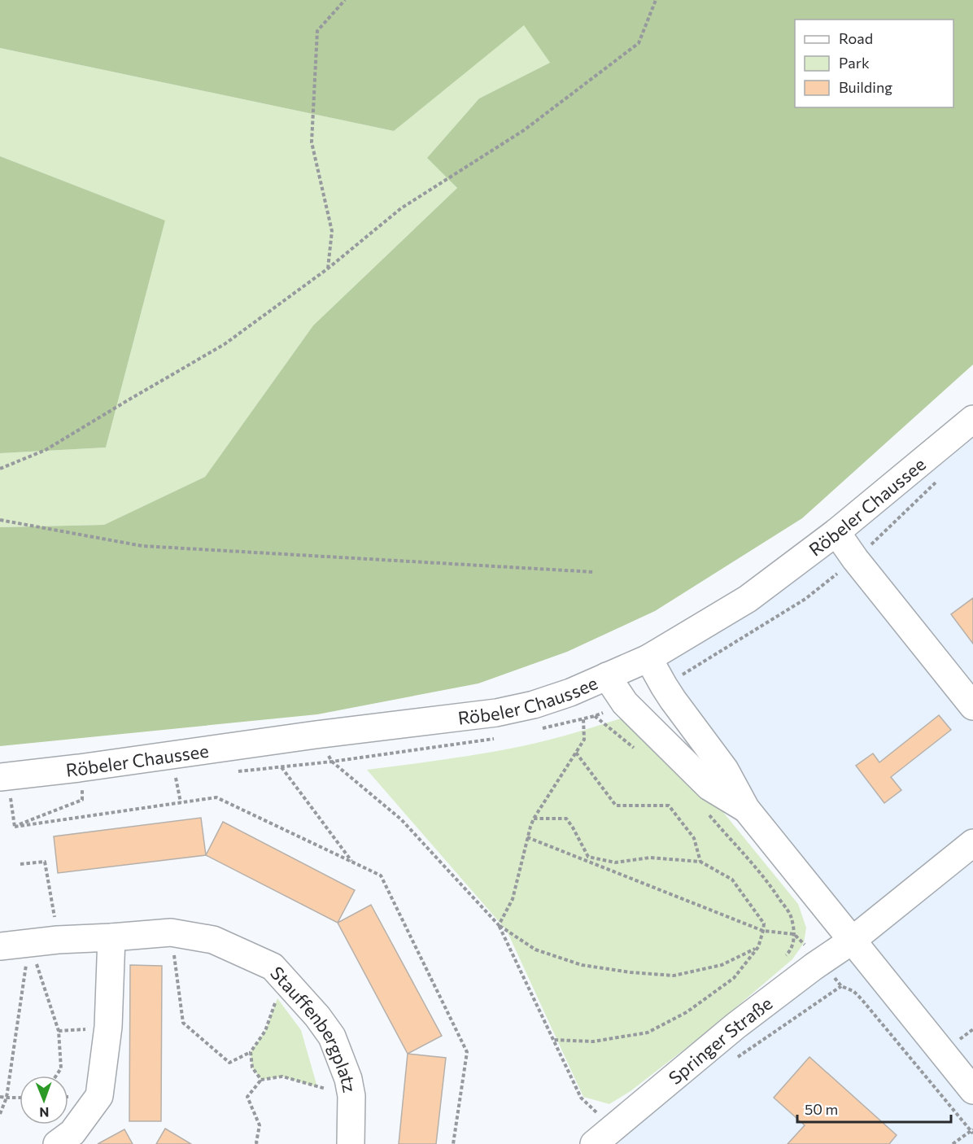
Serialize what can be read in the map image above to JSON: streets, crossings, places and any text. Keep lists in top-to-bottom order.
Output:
{
  "streets": {
    "main road": ["Röbeler Chaussee", "Stauffenbergplatz", "Springer Straße"]
  },
  "legend": ["Road", "Park", "Building"],
  "scale_bar": "50 m",
  "north": "bottom"
}
